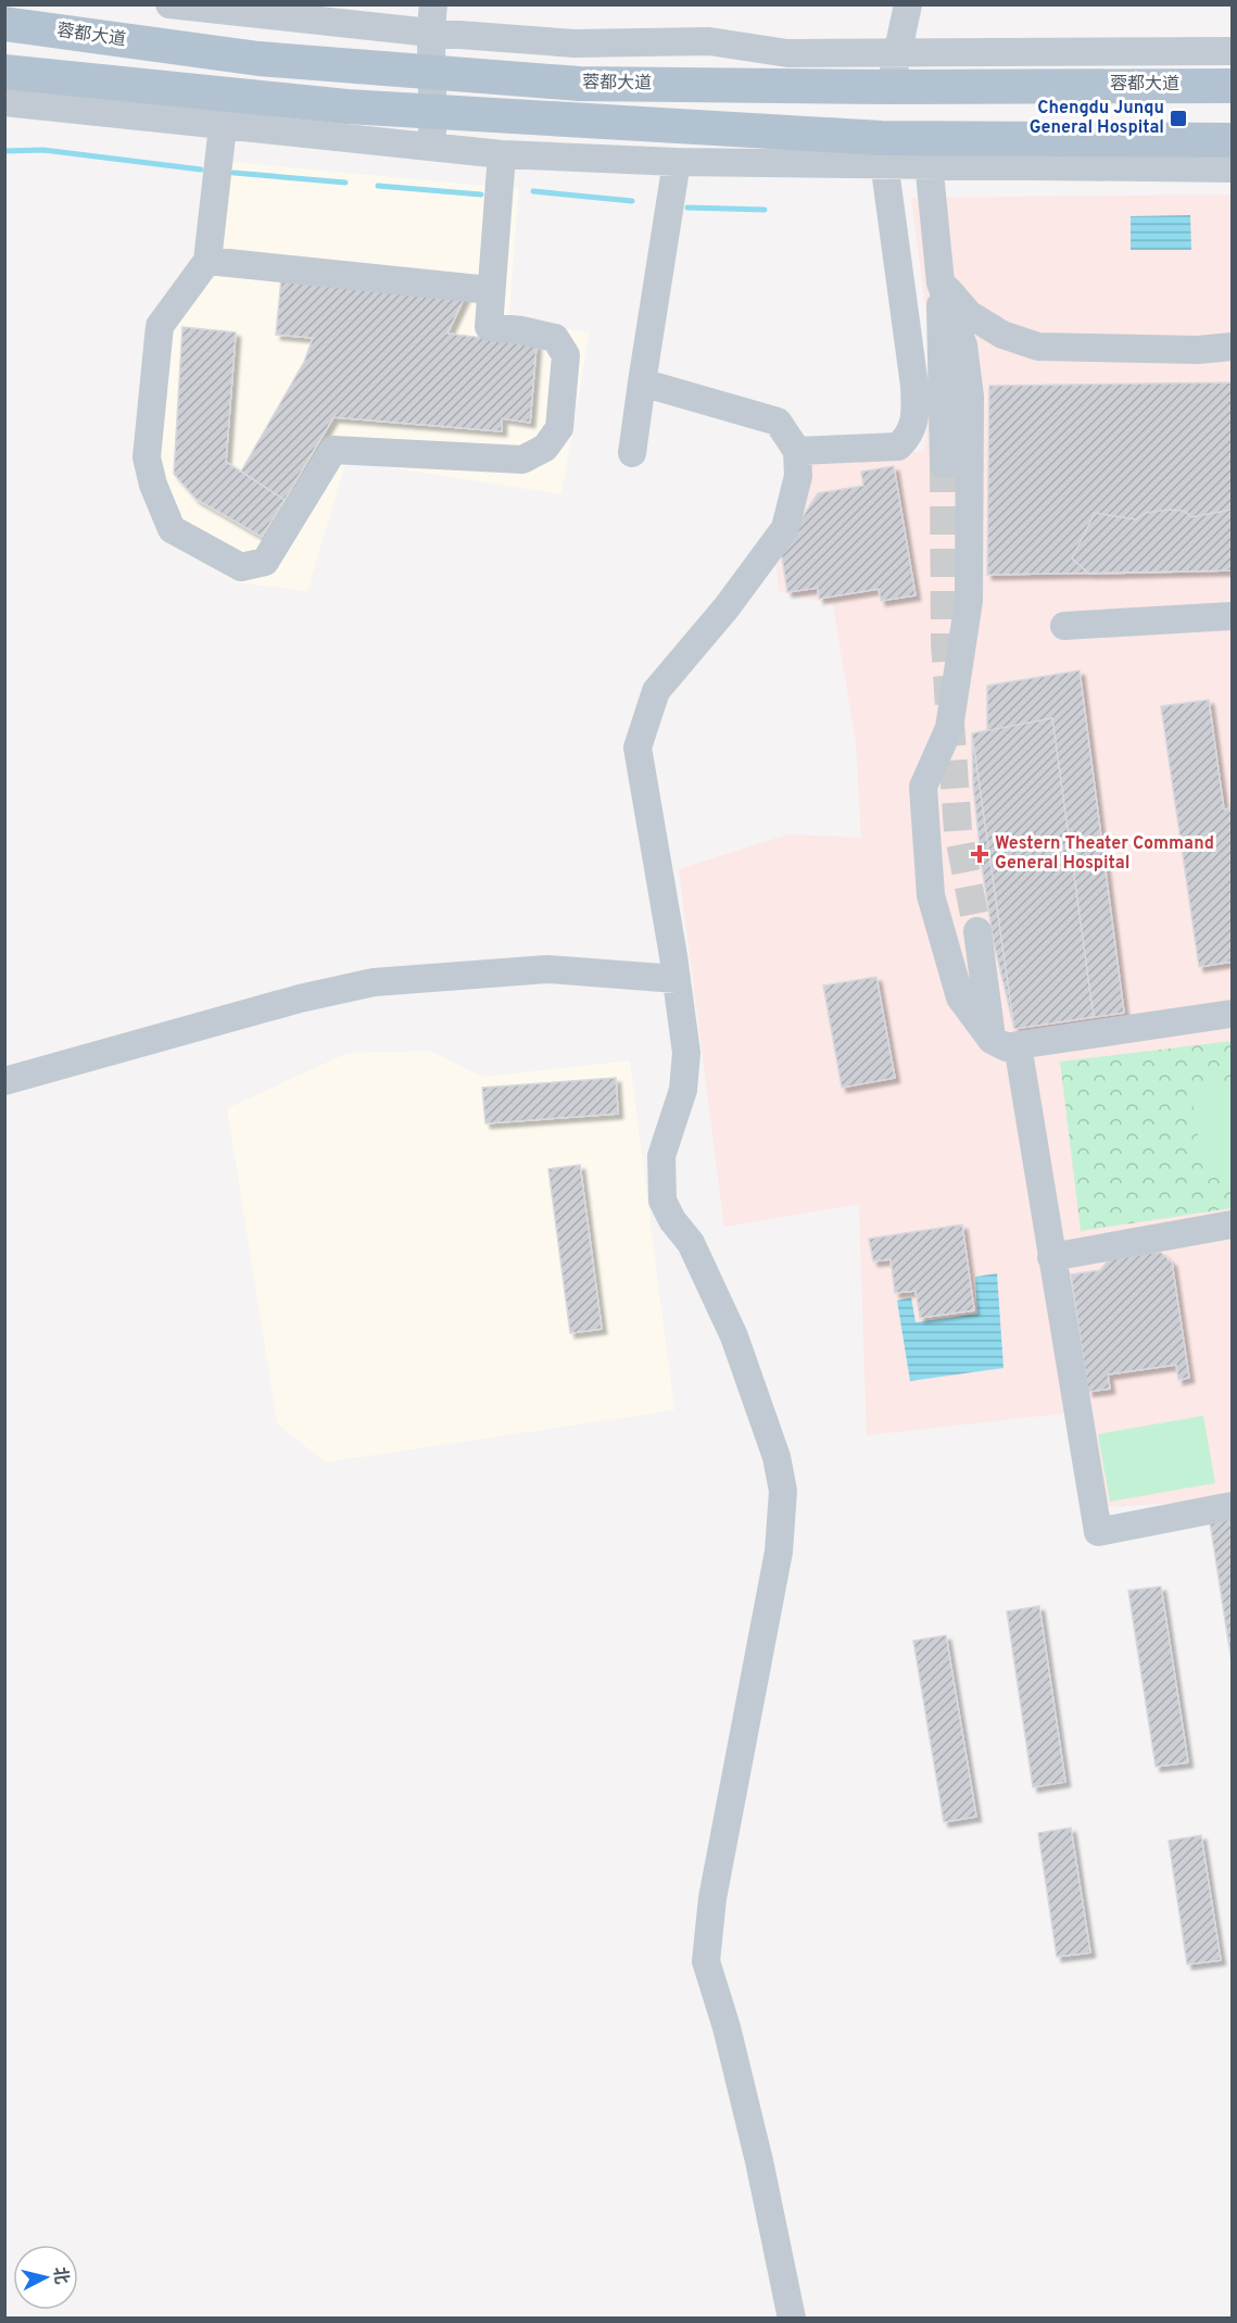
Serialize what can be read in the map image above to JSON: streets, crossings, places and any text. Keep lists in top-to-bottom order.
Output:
{
  "streets": {
    "main road": ["蓉都大道"]
  },
  "places": {
    "transit": ["Chengdu Junqu General Hospital"],
    "health": ["Western Theater Command General Hospital"]
  },
  "north": "right"
}
